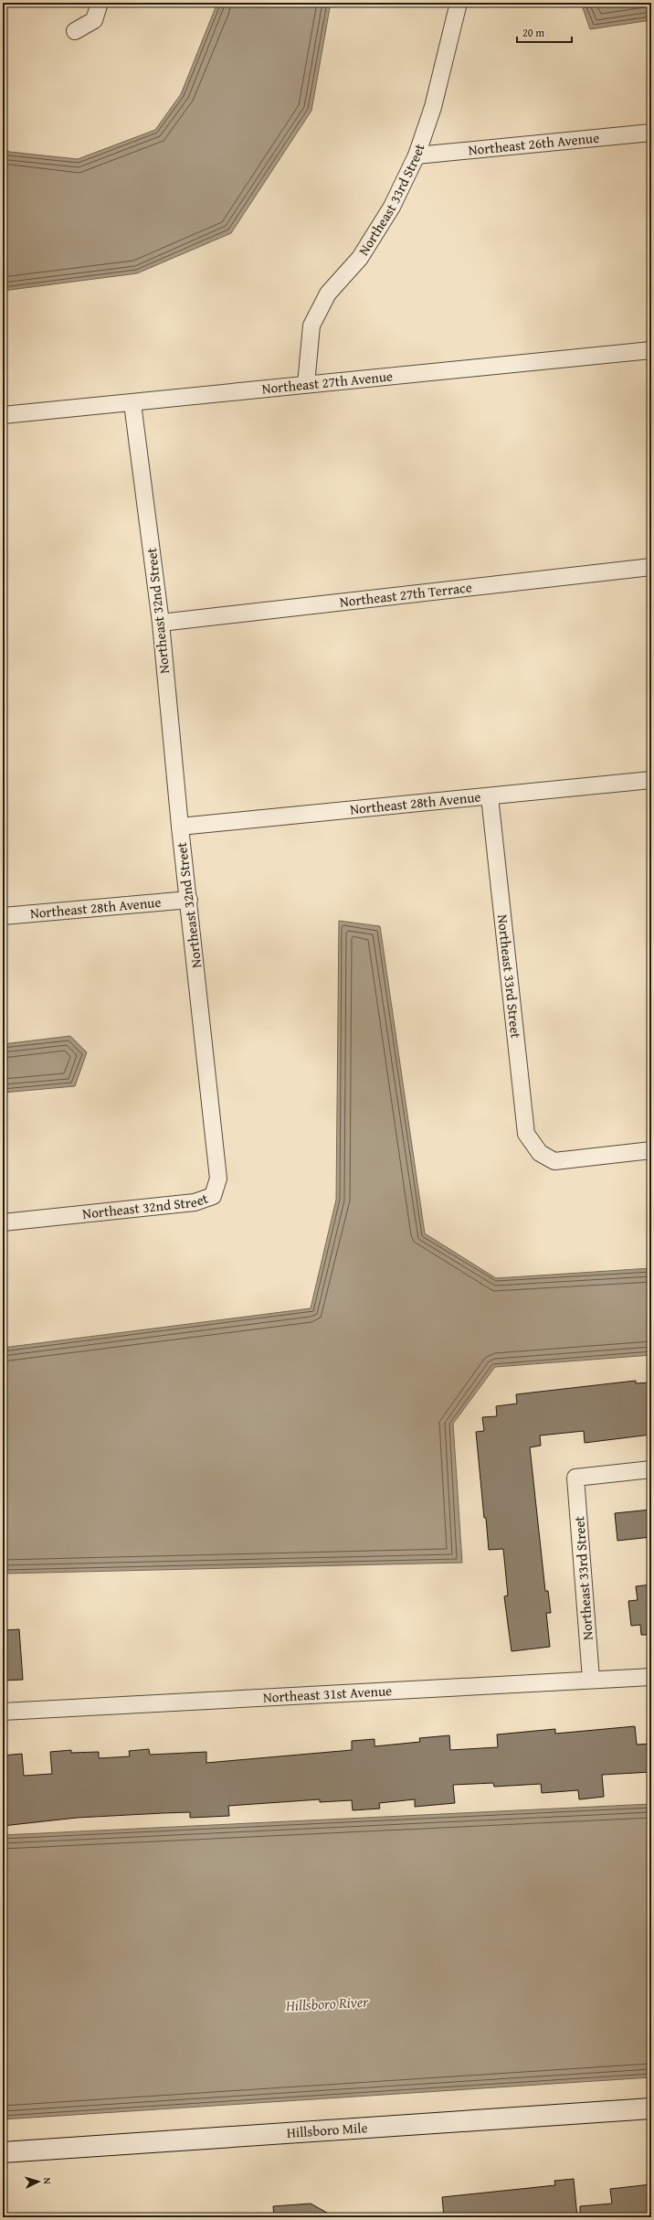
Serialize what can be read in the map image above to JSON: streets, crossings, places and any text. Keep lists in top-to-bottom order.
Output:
{
  "streets": {
    "main road": ["Hillsboro Mile"],
    "street": [
      "Northeast 26th Avenue",
      "Northeast 33rd Street",
      "Northeast 27th Avenue",
      "Northeast 27th Terrace",
      "Northeast 32nd Street",
      "Northeast 28th Avenue",
      "Northeast 31st Avenue"
    ]
  },
  "crossings": [
    ["Northeast 26th Avenue", "Northeast 33rd Street"],
    ["Northeast 33rd Street", "Northeast 27th Avenue"],
    ["Northeast 33rd Street", "Northeast 28th Avenue"],
    ["Northeast 33rd Street", "Northeast 31st Avenue"],
    ["Northeast 27th Avenue", "Northeast 32nd Street"],
    ["Northeast 27th Terrace", "Northeast 32nd Street"],
    ["Northeast 32nd Street", "Northeast 28th Avenue"]
  ],
  "water": ["Hillsboro River"],
  "scale_bar": "20 m",
  "north": "right"
}
